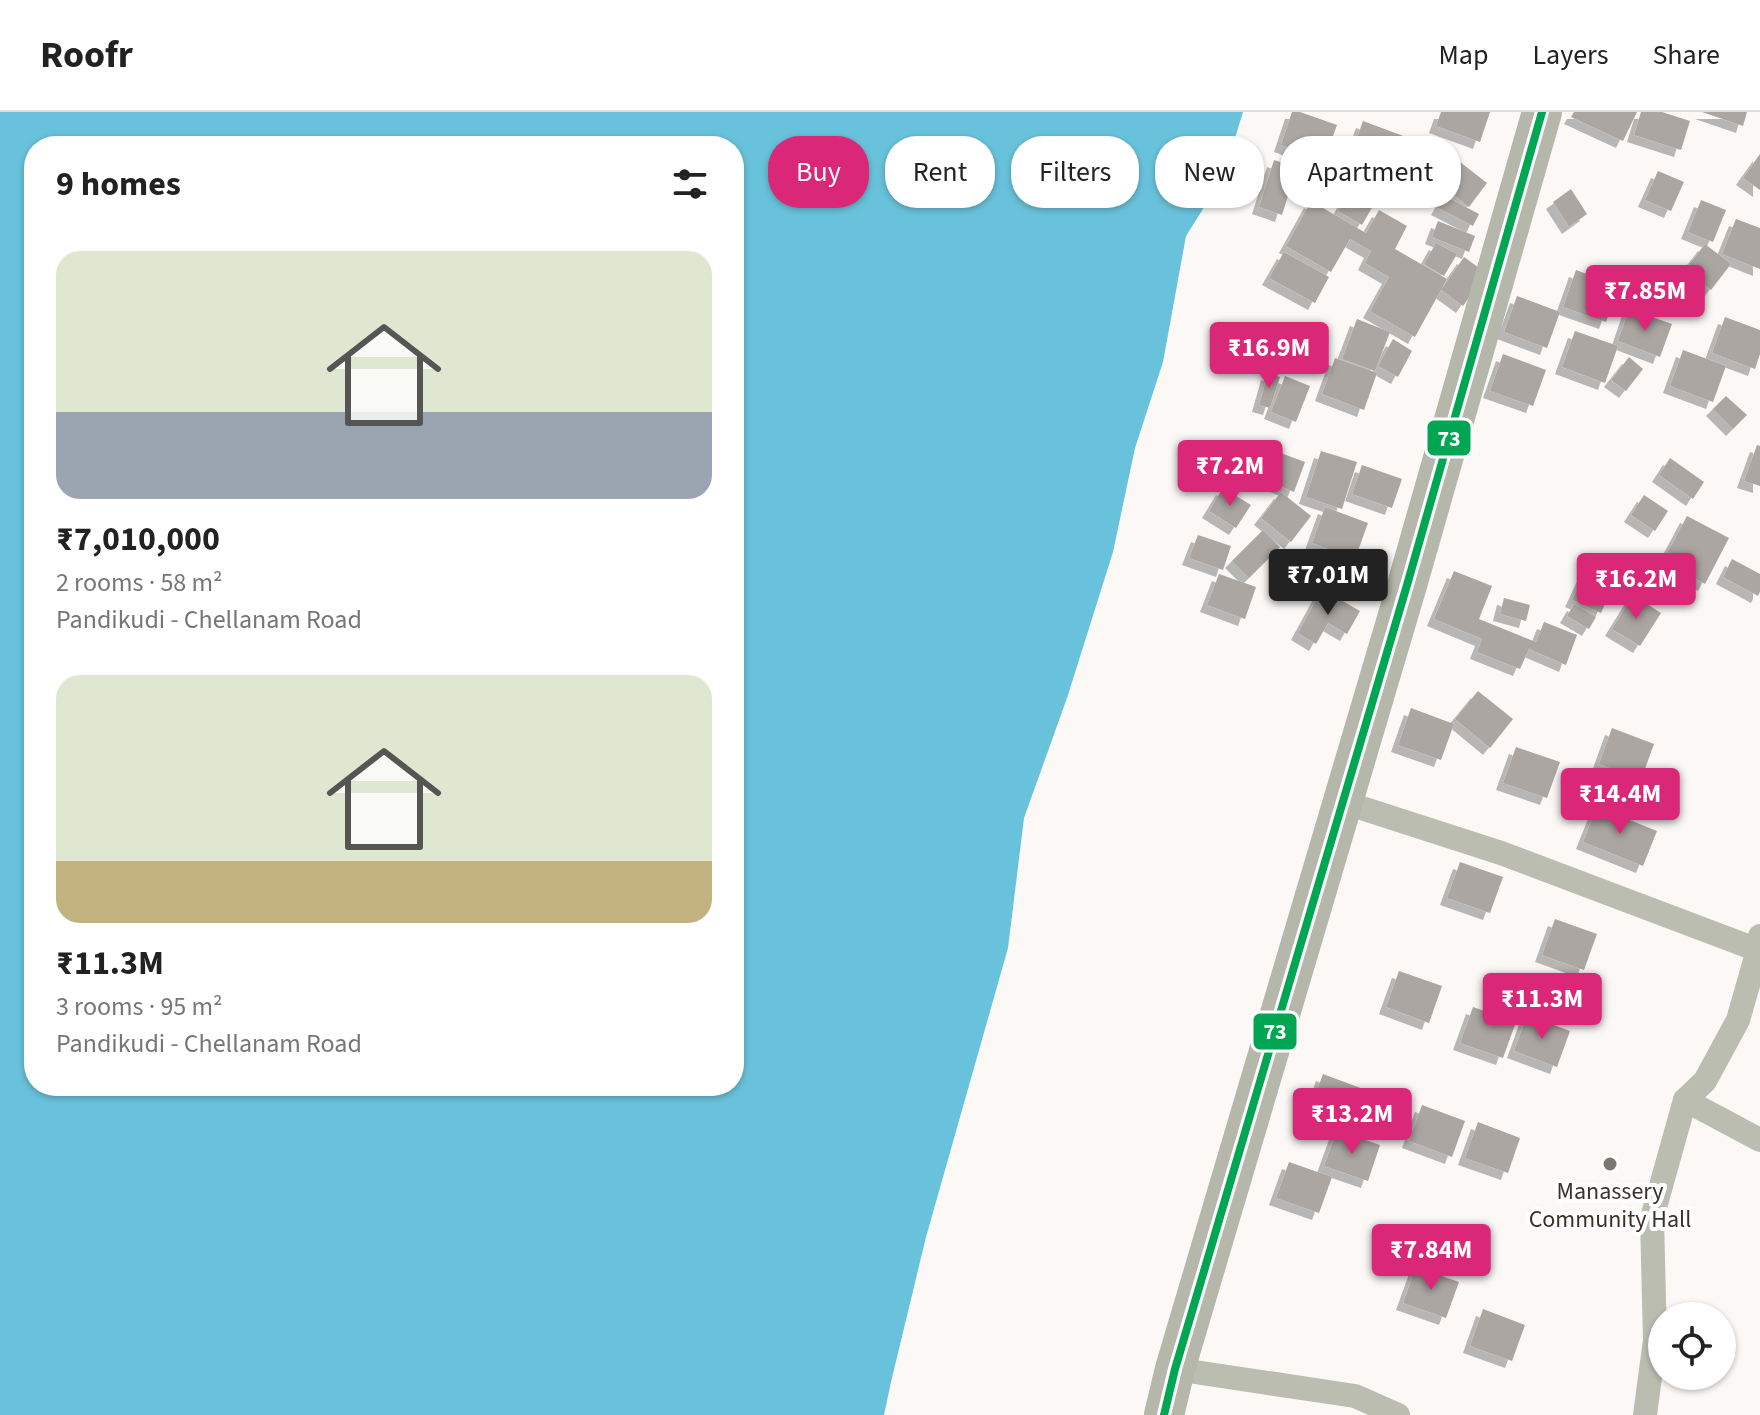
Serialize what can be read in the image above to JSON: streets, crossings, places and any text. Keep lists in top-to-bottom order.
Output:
{
  "places": ["Manassery Community Hall"],
  "lines": ["transit line 73"],
  "page": {
    "header": "Roofr",
    "nav": ["Map", "Layers", "Share"],
    "chip": [
      "Buy",
      "Rent",
      "Filters",
      "New",
      "Apartment"
    ],
    "heading": "9 homes",
    "list": [
      {
        "name": "₹7,010,000",
        "note": "2 rooms · 58 m² · Pandikudi - Chellanam Road"
      },
      {
        "name": "₹11.3M",
        "note": "3 rooms · 95 m² · Pandikudi - Chellanam Road"
      }
    ],
    "price": [
      "₹7.85M",
      "₹16.9M",
      "₹7.2M",
      "₹7.01M",
      "₹16.2M",
      "₹14.4M",
      "₹11.3M",
      "₹13.2M",
      "₹7.84M"
    ]
  }
}
